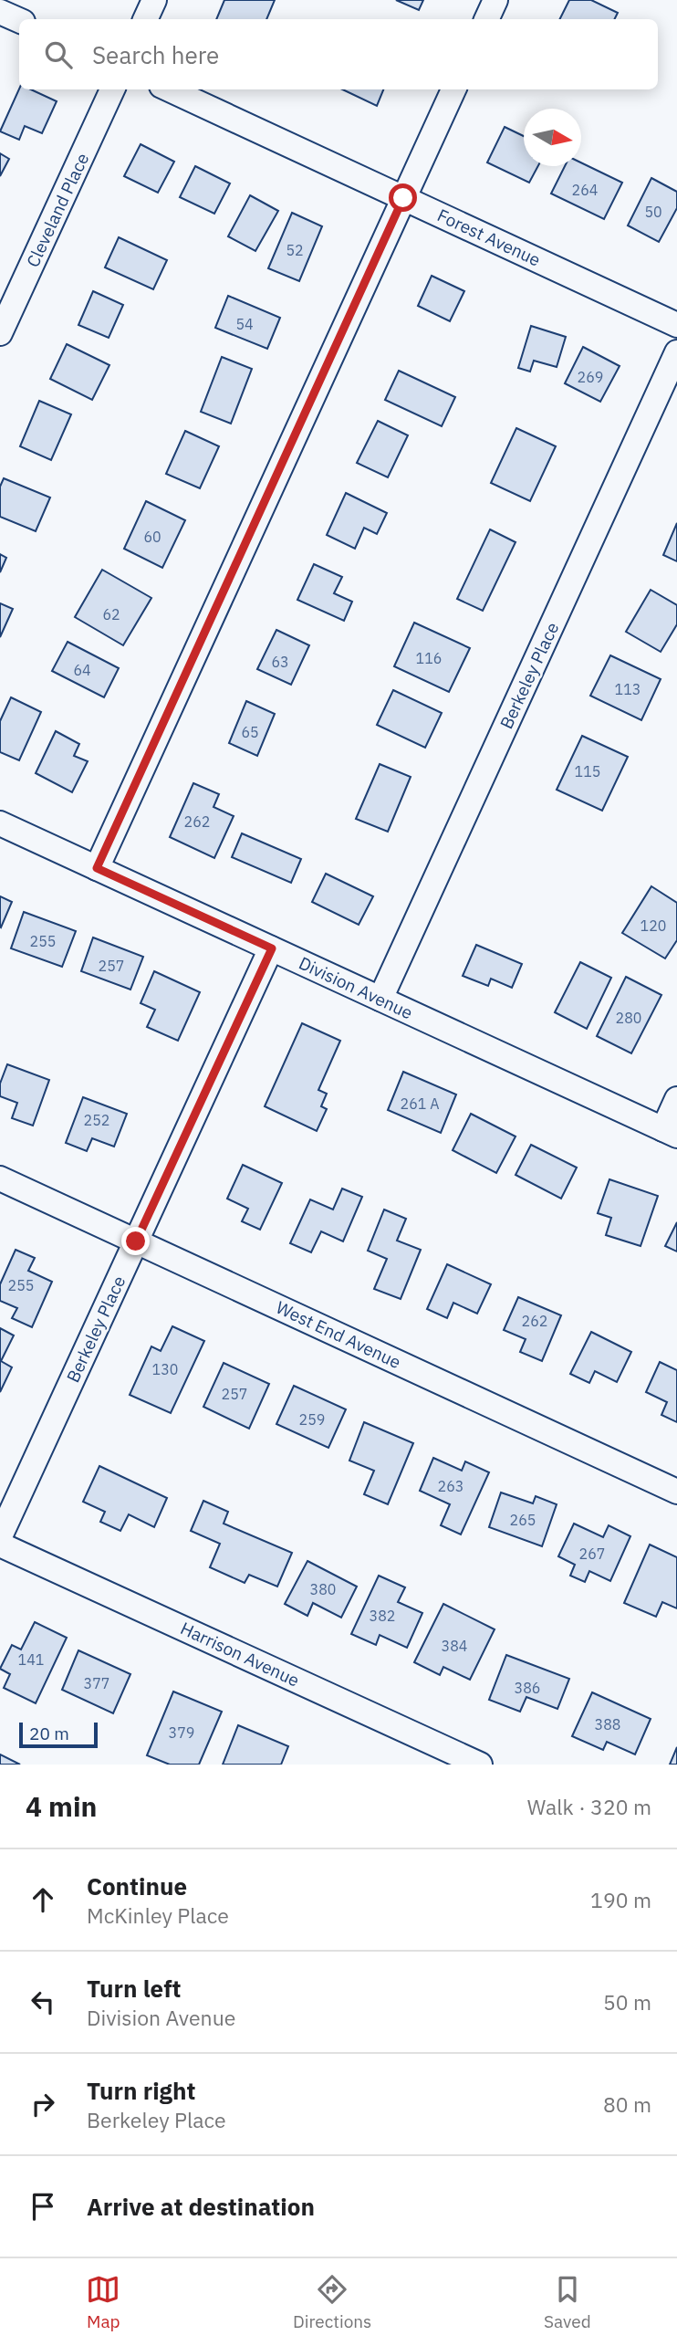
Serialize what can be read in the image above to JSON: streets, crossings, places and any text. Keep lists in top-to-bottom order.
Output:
{
  "streets": {
    "street": [
      "Cleveland Place",
      "Forest Avenue",
      "Berkeley Place",
      "Division Avenue",
      "West End Avenue",
      "Harrison Avenue"
    ]
  },
  "crossings": [
    ["Berkeley Place", "Division Avenue"],
    ["Berkeley Place", "West End Avenue"]
  ],
  "house_numbers": [
    "264",
    "50",
    "52",
    "54",
    "269",
    "60",
    "62",
    "116",
    "63",
    "64",
    "113",
    "65",
    "115",
    "262",
    "120",
    "255",
    "257",
    "280",
    "261 A",
    "252",
    "255",
    "262",
    "130",
    "257",
    "259",
    "263",
    "265",
    "267",
    "380",
    "382",
    "384",
    "141",
    "377",
    "386",
    "388",
    "379"
  ],
  "scale_bar": "20 m",
  "north": "right",
  "page": {
    "search": "Search here",
    "scale": "20 m",
    "heading": ["4 min", "Walk · 320 m"],
    "list": [
      ["Continue", "McKinley Place", "190 m"],
      ["Turn left", "Division Avenue", "50 m"],
      ["Turn right", "Berkeley Place", "80 m"],
      "Arrive at destination"
    ],
    "nav": ["Map", "Directions", "Saved"]
  }
}
